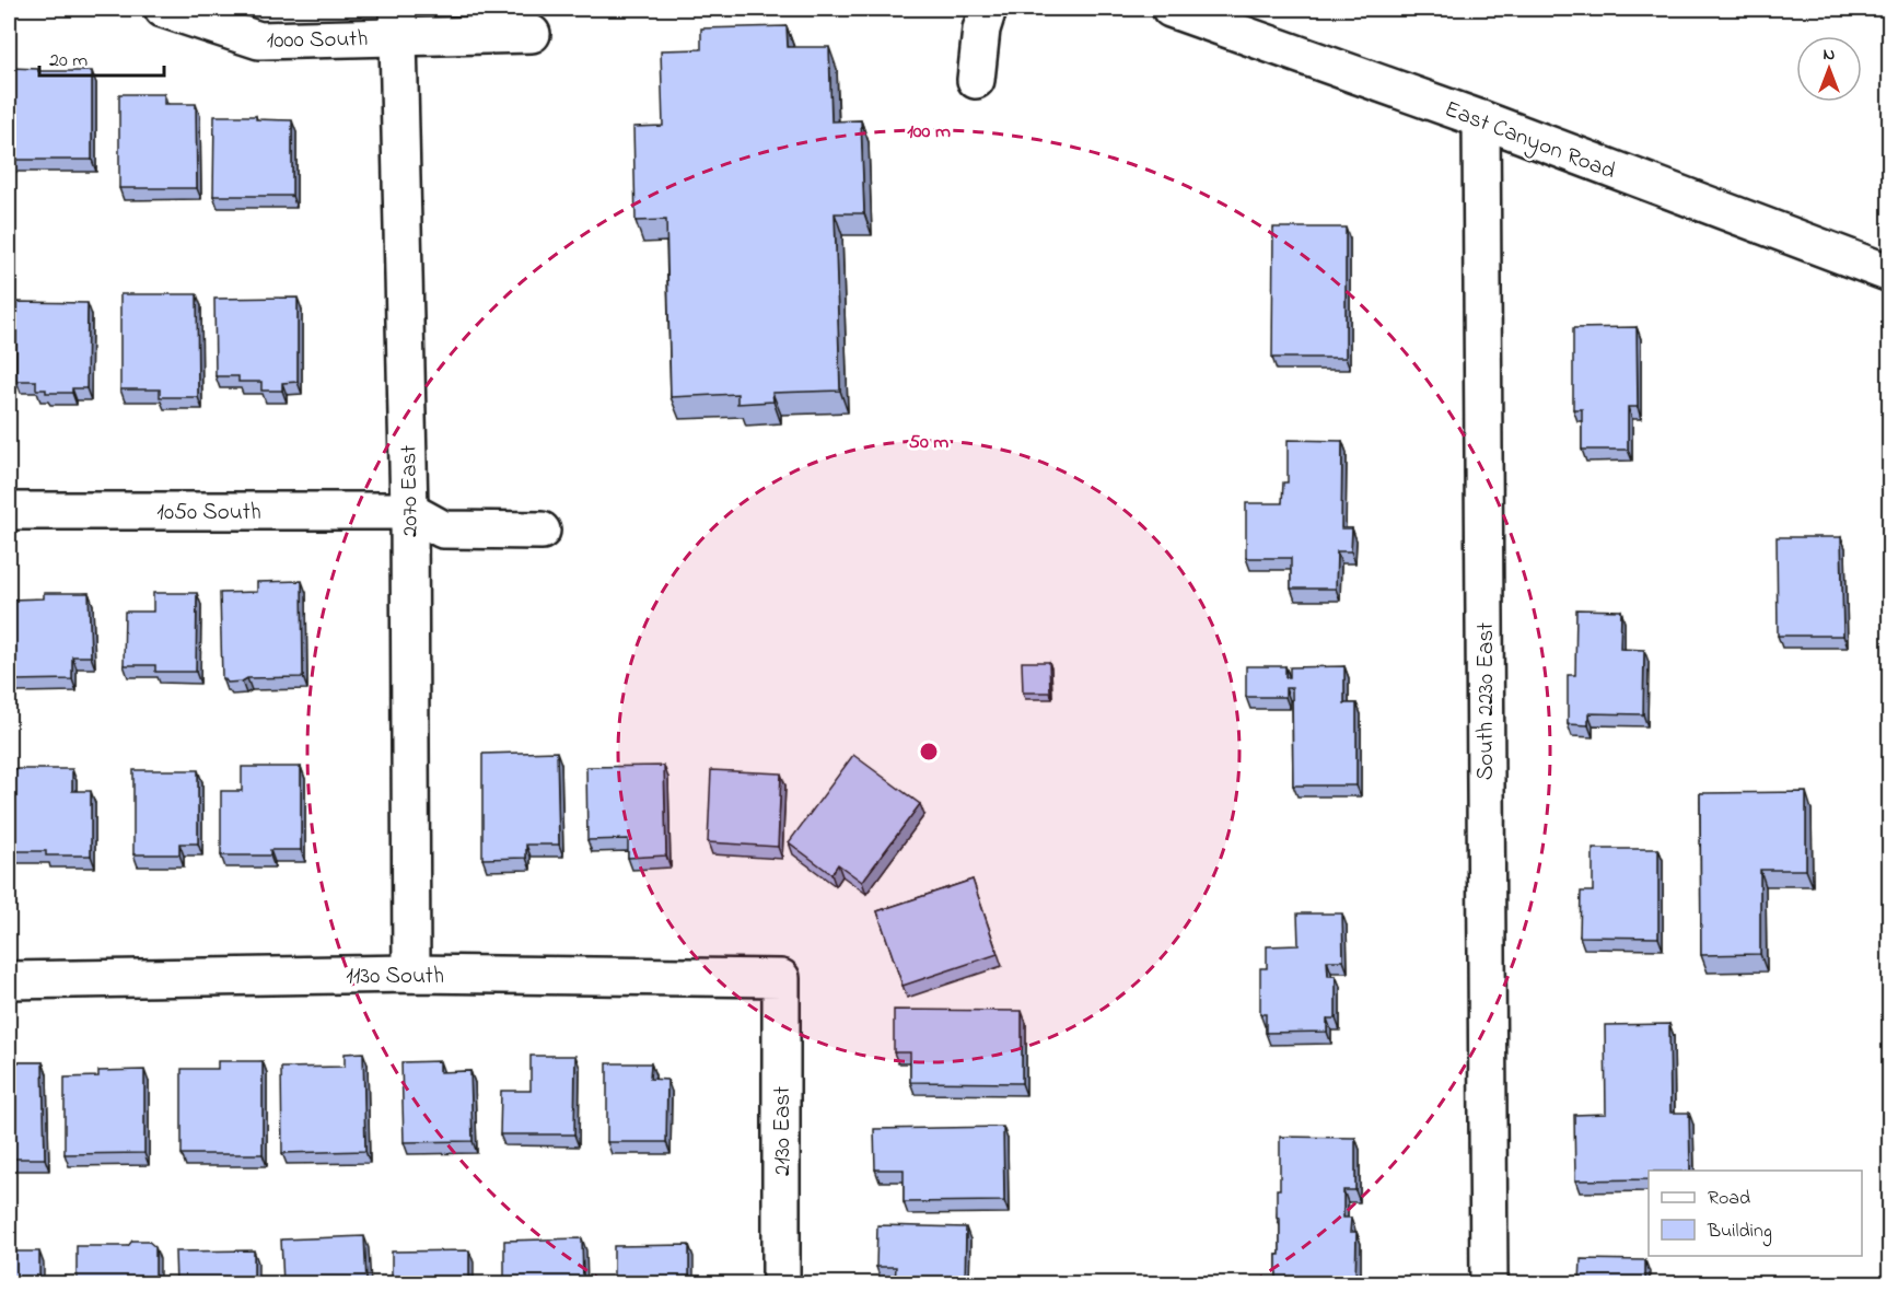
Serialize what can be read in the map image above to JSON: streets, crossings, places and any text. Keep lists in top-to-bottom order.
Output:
{
  "streets": {
    "street": [
      "1000 South",
      "East Canyon Road",
      "2070 East",
      "1050 South",
      "South 2230 East",
      "1130 South",
      "2130 East"
    ]
  },
  "crossings": [
    ["1000 South", "2070 East"],
    ["East Canyon Road", "South 2230 East"],
    ["2070 East", "1050 South"],
    ["2070 East", "1130 South"],
    ["1130 South", "2130 East"]
  ],
  "legend": ["Road", "Building"],
  "scale_bar": "20 m",
  "north": "top",
  "rings": ["100 m", "50 m"]
}
